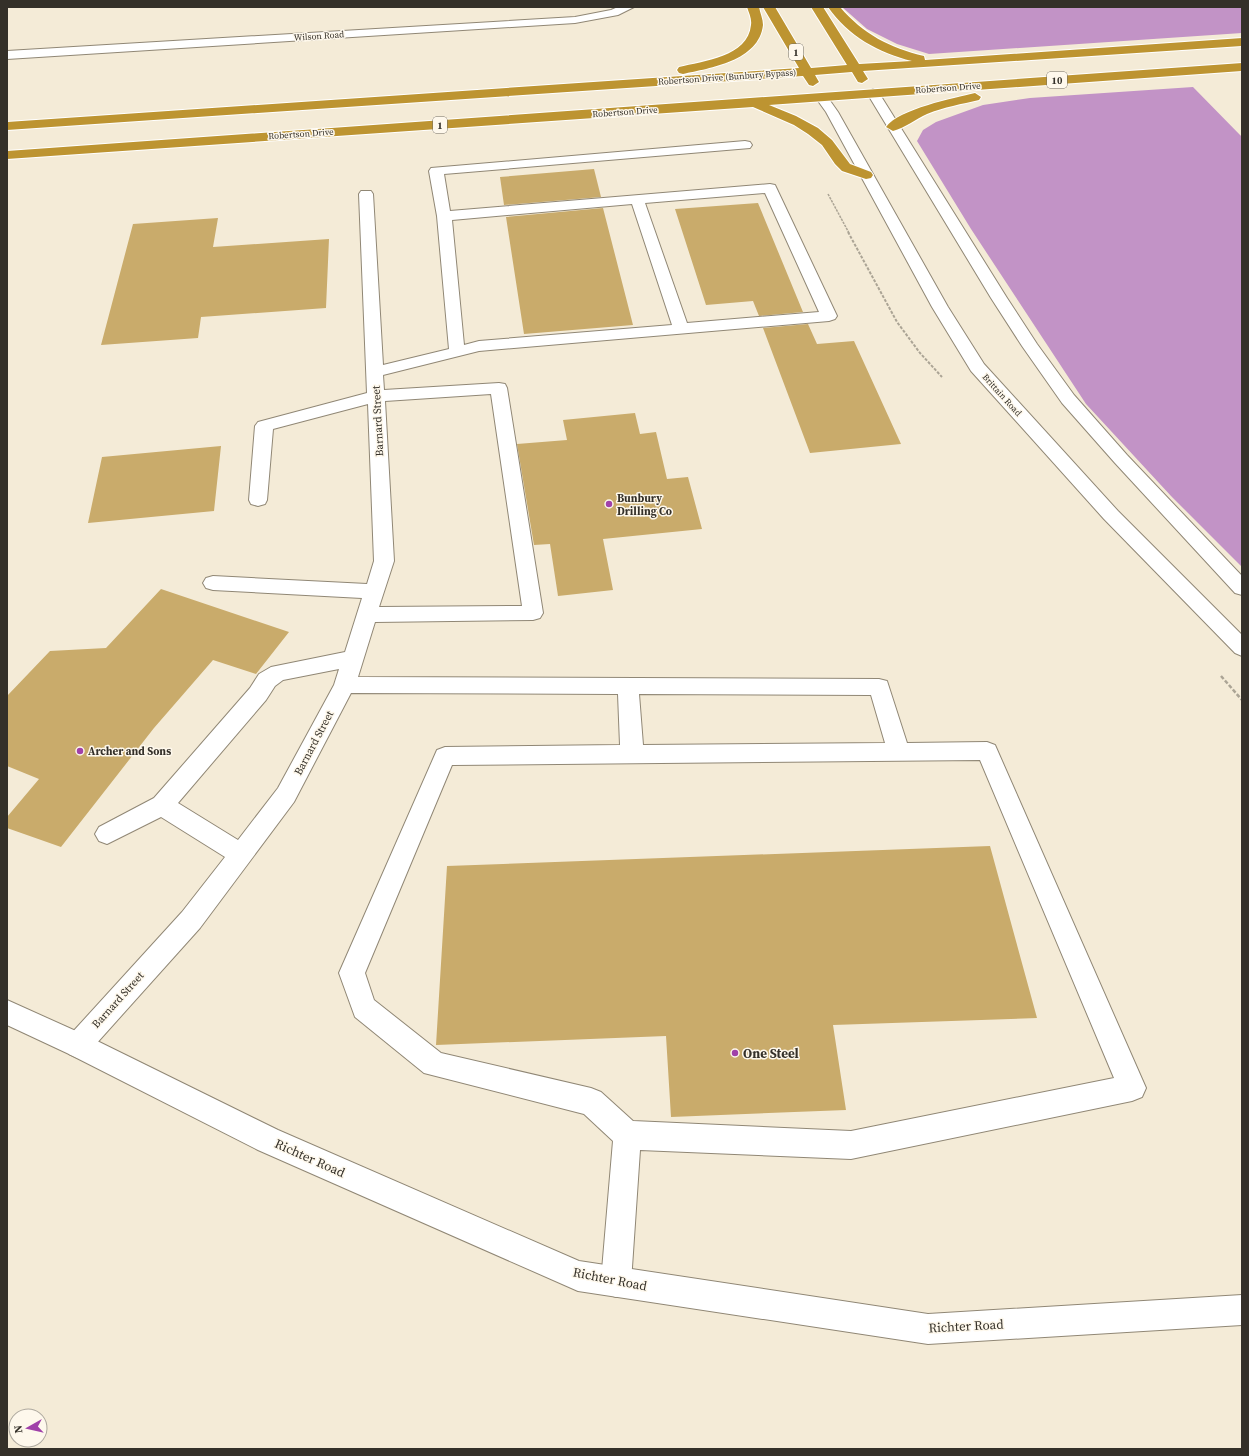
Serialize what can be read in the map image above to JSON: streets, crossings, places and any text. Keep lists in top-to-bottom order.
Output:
{
  "streets": {
    "highway": [
      "1",
      "Robertson Drive (Bunbury Bypass)",
      "10",
      "Robertson Drive"
    ],
    "main road": [
      "Wilson Road",
      "Brittain Road",
      "Barnard Street",
      "Richter Road"
    ]
  },
  "crossings": [
    ["1", "Robertson Drive (Bunbury Bypass)"],
    ["1", "Robertson Drive"],
    ["1", "Brittain Road"],
    ["Robertson Drive", "Brittain Road"],
    ["Barnard Street", "Richter Road"]
  ],
  "places": ["Bunbury Drilling Co", "Archer and Sons", "One Steel"],
  "north": "left"
}
